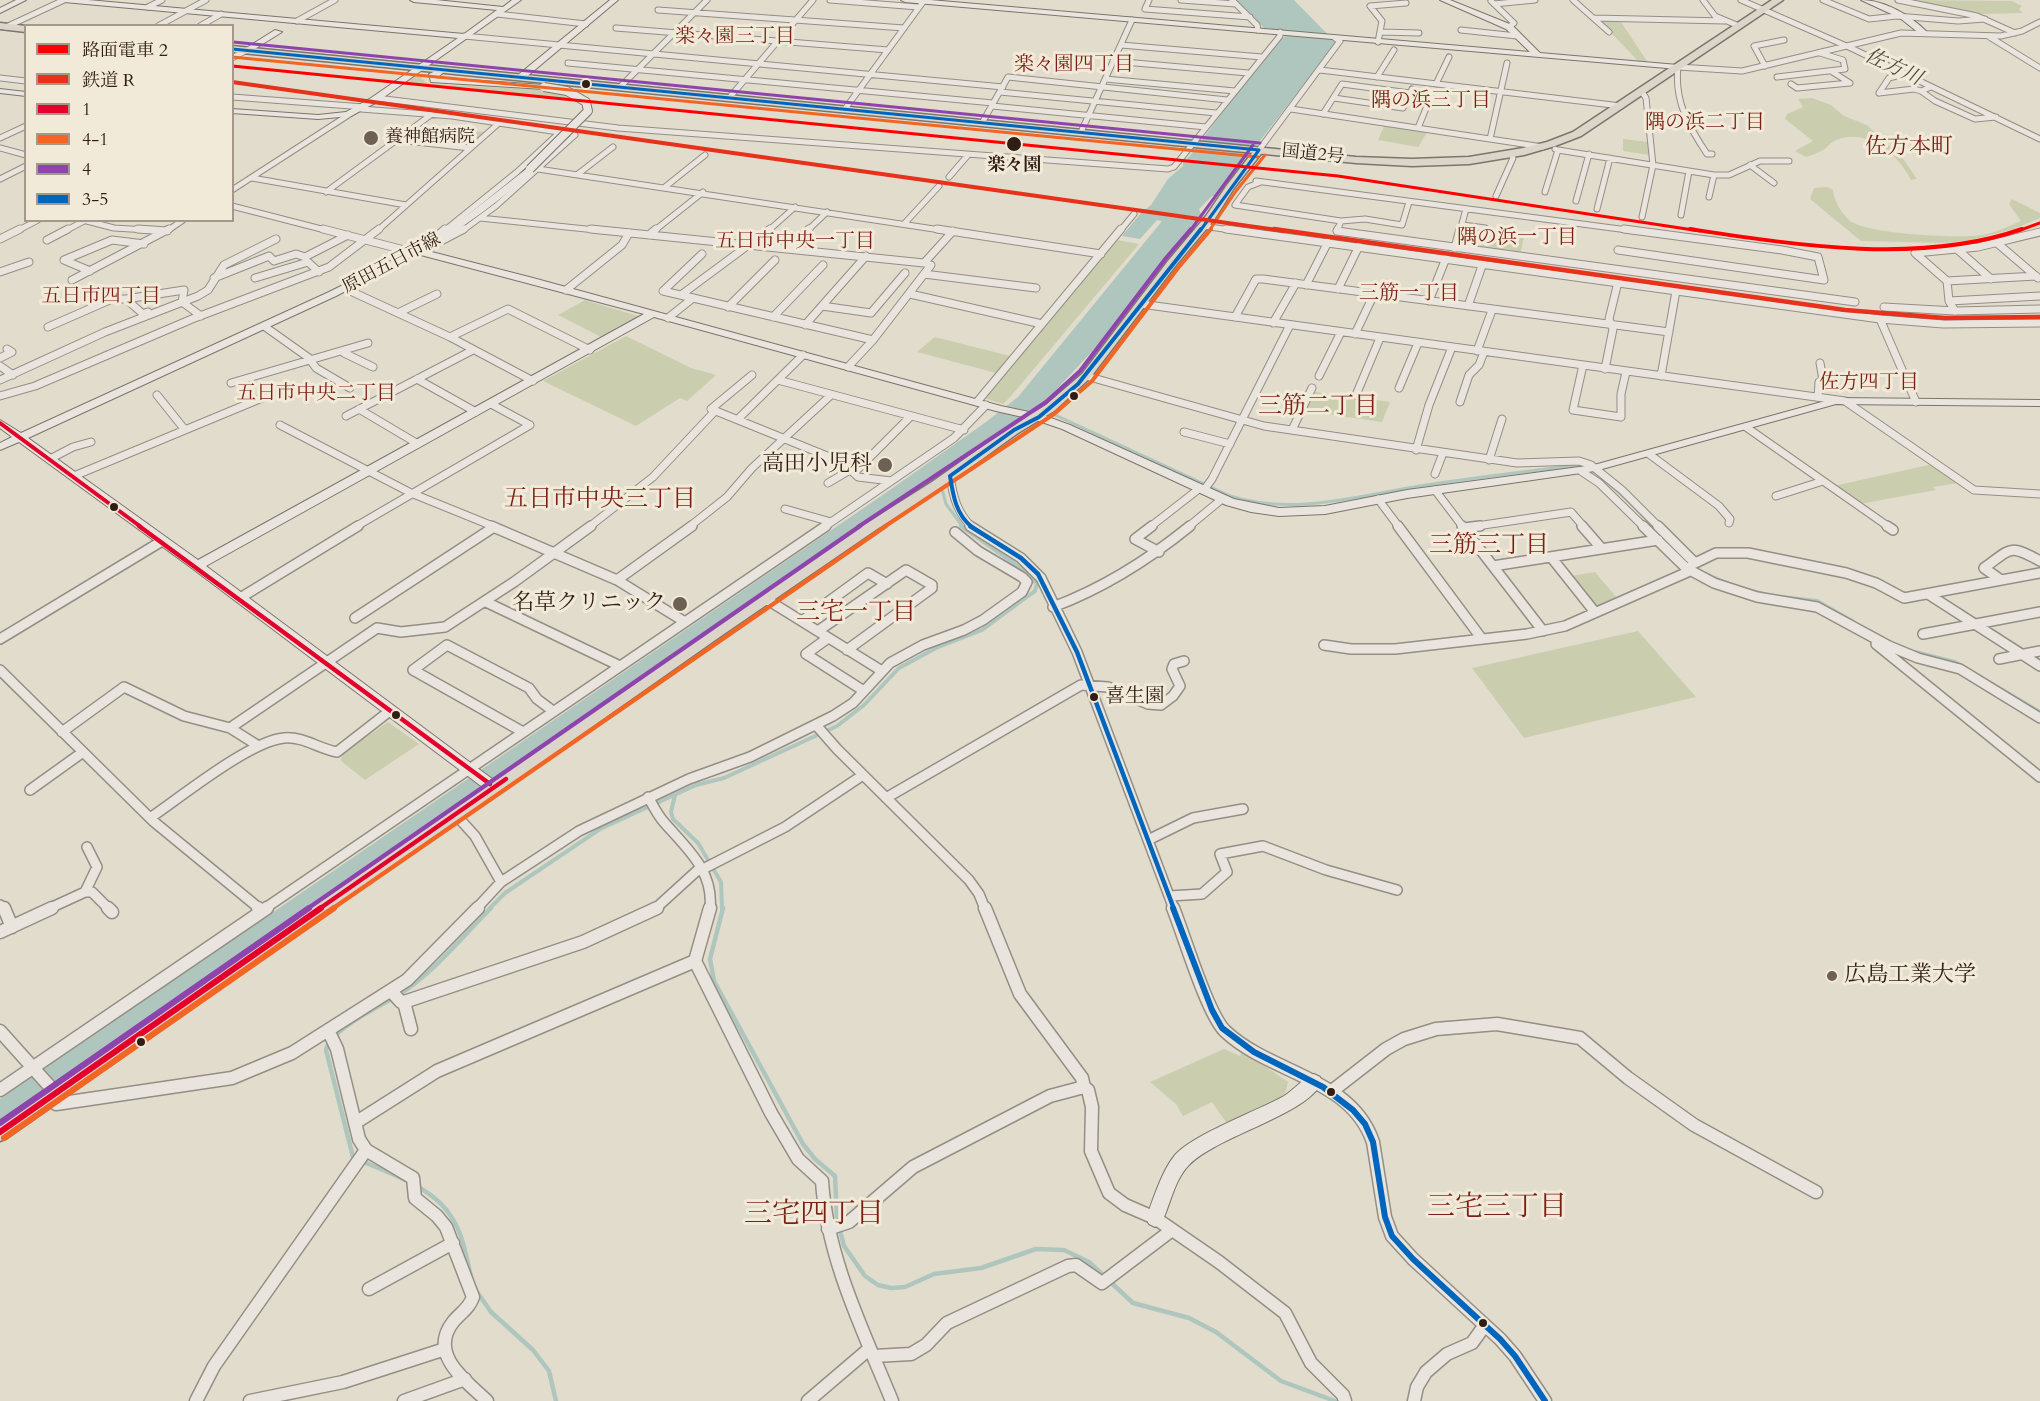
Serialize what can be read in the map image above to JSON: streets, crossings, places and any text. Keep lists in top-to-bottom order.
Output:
{
  "streets": {
    "highway": ["国道2号"],
    "street": ["原田五日市線"]
  },
  "districts": [
    "楽々園三丁目",
    "楽々園四丁目",
    "隅の浜三丁目",
    "隅の浜二丁目",
    "佐方本町",
    "隅の浜一丁目",
    "五日市中央一丁目",
    "三筋一丁目",
    "五日市四丁目",
    "佐方四丁目",
    "五日市中央二丁目",
    "三筋二丁目",
    "五日市中央三丁目",
    "三筋三丁目",
    "三宅一丁目",
    "三宅三丁目",
    "三宅四丁目"
  ],
  "water": ["佐方川"],
  "places": [
    "養神館病院",
    "楽々園",
    "高田小児科",
    "名草クリニック",
    "喜生園",
    "広島工業大学"
  ],
  "lines": [
    "transit line 4",
    "transit line 3-5",
    "transit line 4-1",
    "tram line 2",
    "rail line R",
    "transit line 1"
  ],
  "legend": [
    "路面電車 2",
    "鉄道 R",
    "1",
    "4-1",
    "4",
    "3-5"
  ]
}
